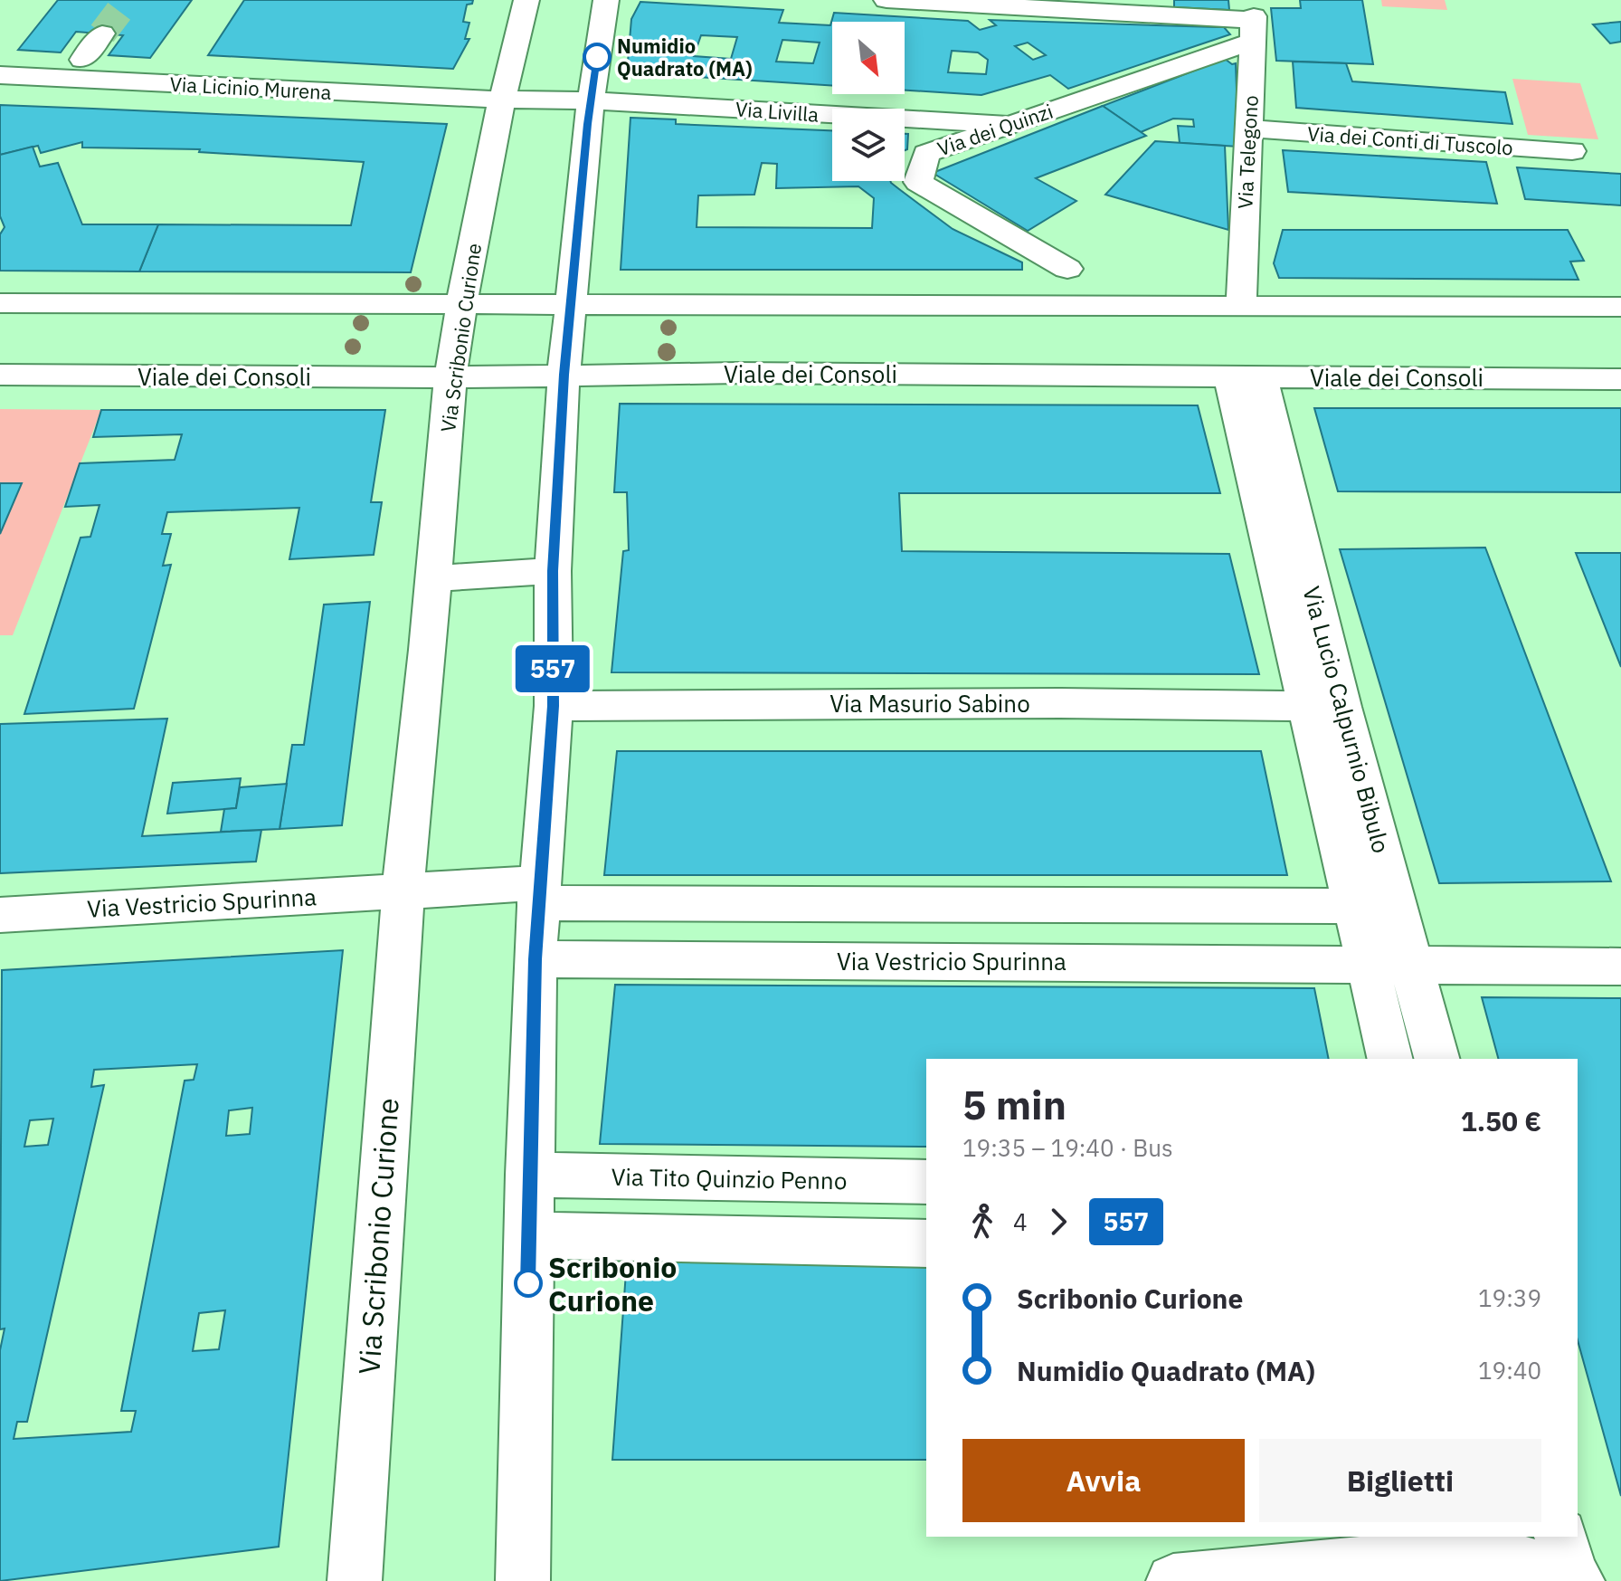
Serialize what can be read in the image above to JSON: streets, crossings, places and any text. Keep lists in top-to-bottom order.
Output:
{
  "streets": {
    "street": [
      "Via Licinio Murena",
      "Via Livilla",
      "Via dei Quinzi",
      "Via dei Conti di Tuscolo",
      "Via Telegono",
      "Via Scribonio Curione",
      "Viale dei Consoli",
      "Via Masurio Sabino",
      "Via Lucio Calpurnio Bibulo",
      "Via Vestricio Spurinna",
      "Via Tito Quinzio Penno"
    ]
  },
  "crossings": [
    ["Via Licinio Murena", "Via Scribonio Curione"],
    ["Via Livilla", "Via dei Quinzi"],
    ["Via dei Quinzi", "Via Telegono"],
    ["Via dei Conti di Tuscolo", "Via Telegono"],
    ["Via Scribonio Curione", "Viale dei Consoli"],
    ["Via Scribonio Curione", "Via Vestricio Spurinna"],
    ["Viale dei Consoli", "Via Lucio Calpurnio Bibulo"],
    ["Via Masurio Sabino", "Via Lucio Calpurnio Bibulo"],
    ["Via Lucio Calpurnio Bibulo", "Via Vestricio Spurinna"]
  ],
  "places": ["Numidio Quadrato (MA)", "Scribonio Curione"],
  "lines": ["bus line 557"],
  "north": "bottom right",
  "page": {
    "on_map": "557",
    "heading": ["5 min", "19:35 – 19:40 · Bus", "1.50 €"],
    "legs": ["4", "557"],
    "list": [
      {
        "name": "Scribonio Curione",
        "value": "19:39"
      },
      {
        "name": "Numidio Quadrato (MA)",
        "value": "19:40"
      }
    ],
    "buttons": ["Avvia", "Biglietti"]
  }
}
